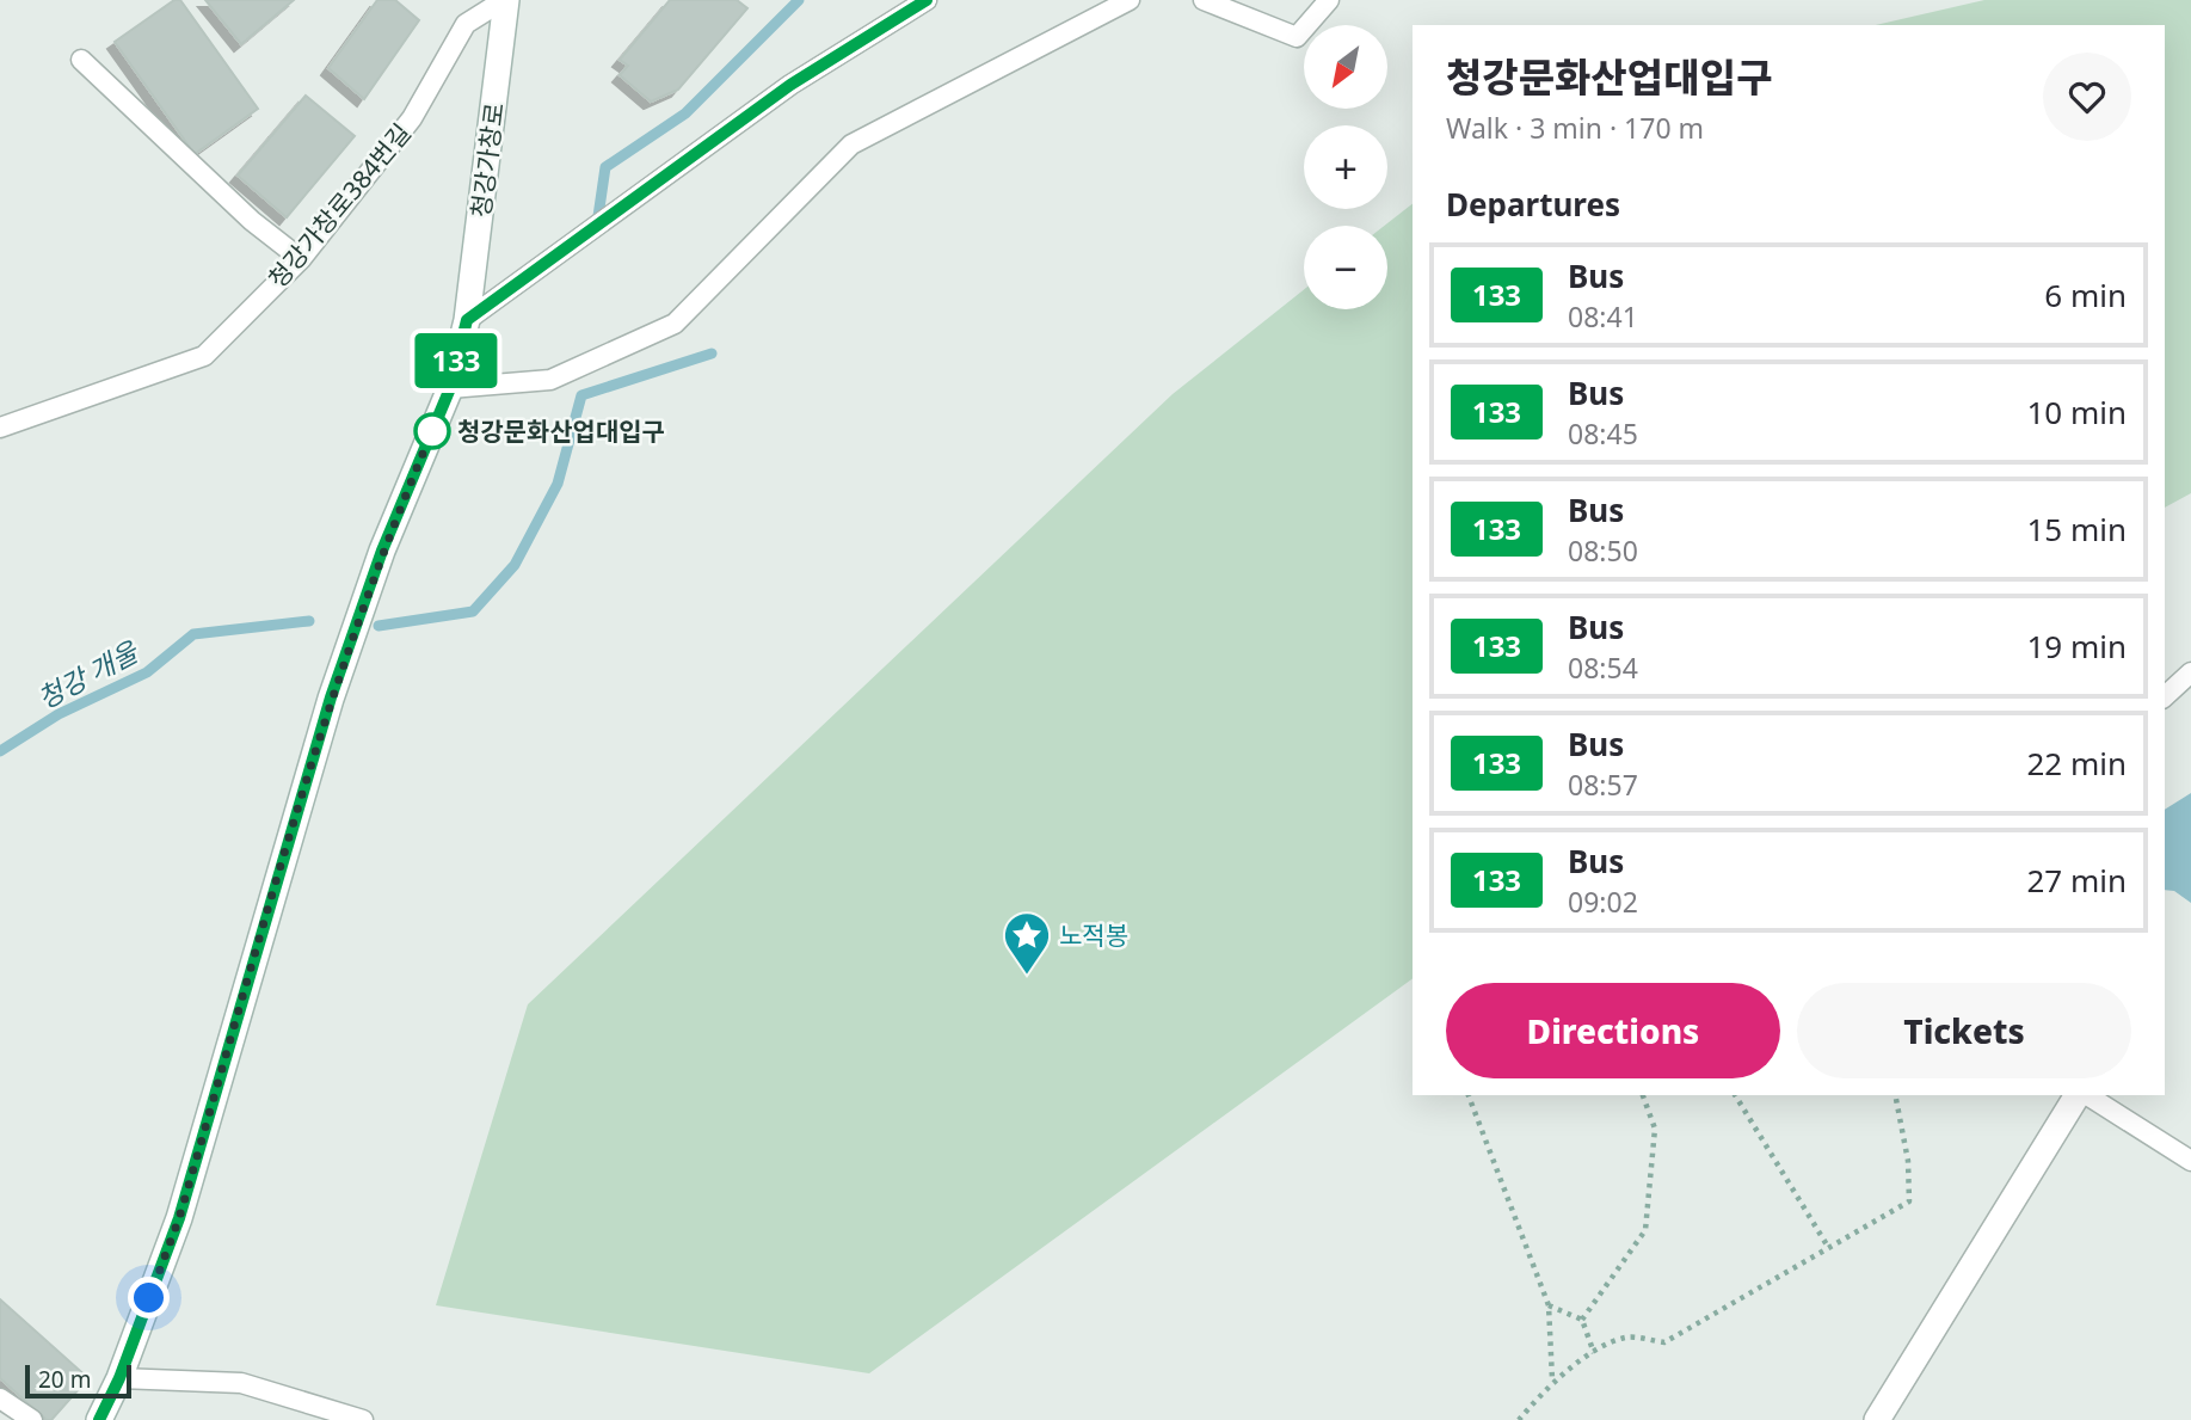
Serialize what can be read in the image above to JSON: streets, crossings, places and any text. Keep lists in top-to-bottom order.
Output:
{
  "streets": {
    "main road": ["청강가창로"],
    "lane": ["청강가창로384번길"]
  },
  "crossings": [
    ["청강가창로", "청강가창로384번길"]
  ],
  "water": ["청강 개울"],
  "places": {
    "other": ["청강문화산업대입구"],
    "place": ["노적봉"]
  },
  "lines": ["bus line 133"],
  "scale_bar": "20 m",
  "north": "bottom left",
  "page": {
    "on_map": "133",
    "map_buttons": ["+", "−"],
    "heading": [
      ["청강문화산업대입구", "Walk · 3 min · 170 m"],
      "Departures"
    ],
    "list": [
      {
        "mark": "133",
        "name": "Bus",
        "note": "08:41",
        "value": "6 min"
      },
      {
        "mark": "133",
        "name": "Bus",
        "note": "08:45",
        "value": "10 min"
      },
      {
        "mark": "133",
        "name": "Bus",
        "note": "08:50",
        "value": "15 min"
      },
      {
        "mark": "133",
        "name": "Bus",
        "note": "08:54",
        "value": "19 min"
      },
      {
        "mark": "133",
        "name": "Bus",
        "note": "08:57",
        "value": "22 min"
      },
      {
        "mark": "133",
        "name": "Bus",
        "note": "09:02",
        "value": "27 min"
      }
    ],
    "buttons": ["Directions", "Tickets"],
    "scale": "20 m"
  }
}
